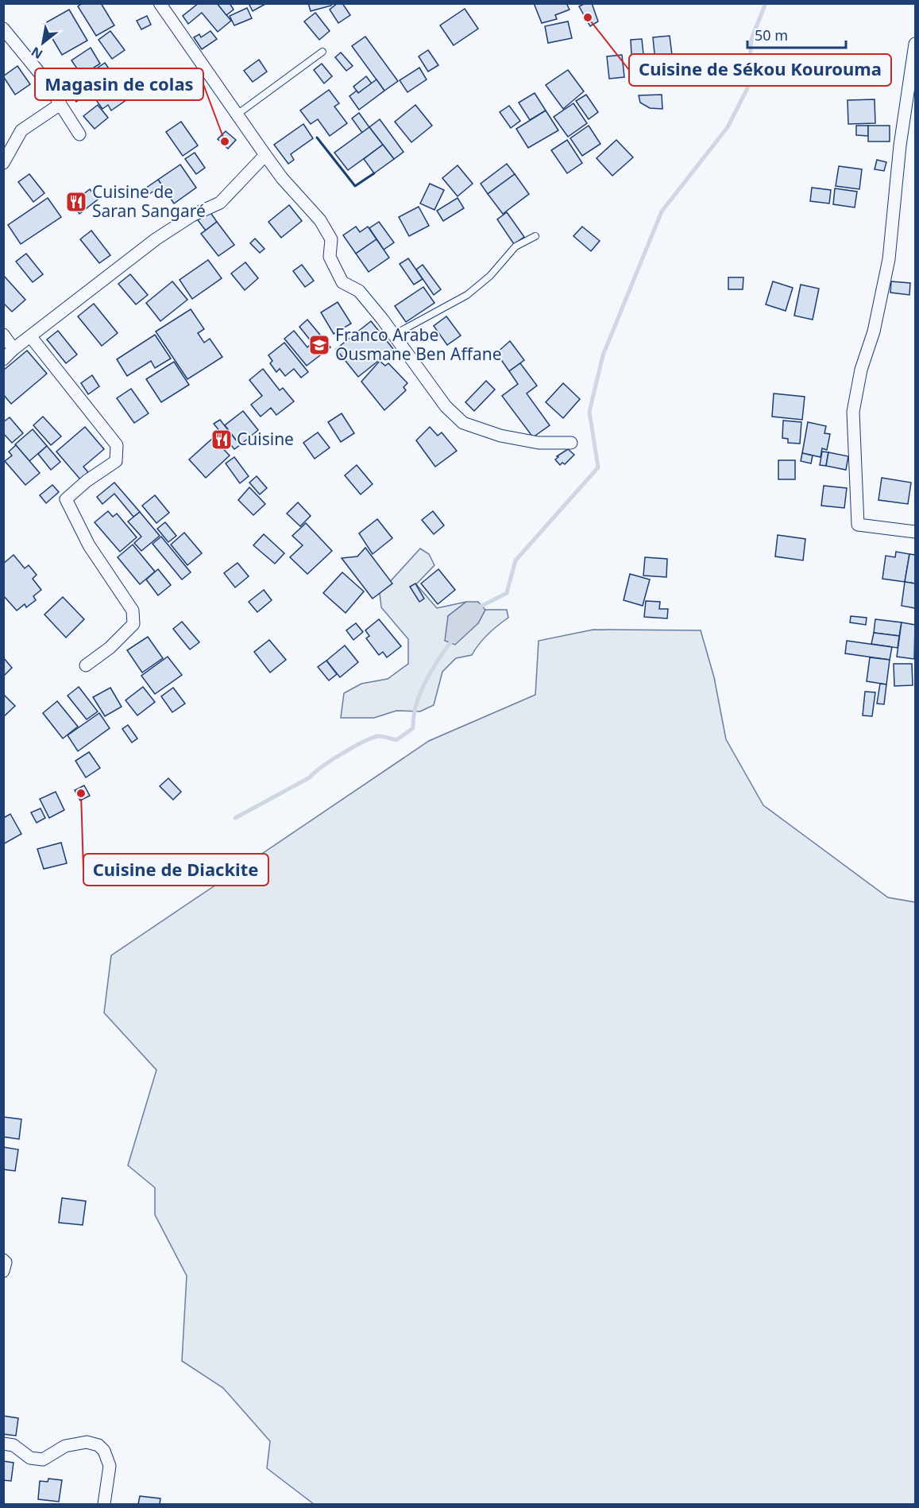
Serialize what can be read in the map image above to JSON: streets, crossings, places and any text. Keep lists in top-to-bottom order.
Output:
{
  "places": {
    "other": ["Cuisine de Sékou Kourouma", "Magasin de colas", "Cuisine de Diackite"],
    "restaurant": ["Cuisine de Saran Sangaré", "Cuisine"],
    "school or university": ["Franco Arabe Ousmane Ben Affane"]
  },
  "scale_bar": "50 m",
  "north": "bottom left"
}
